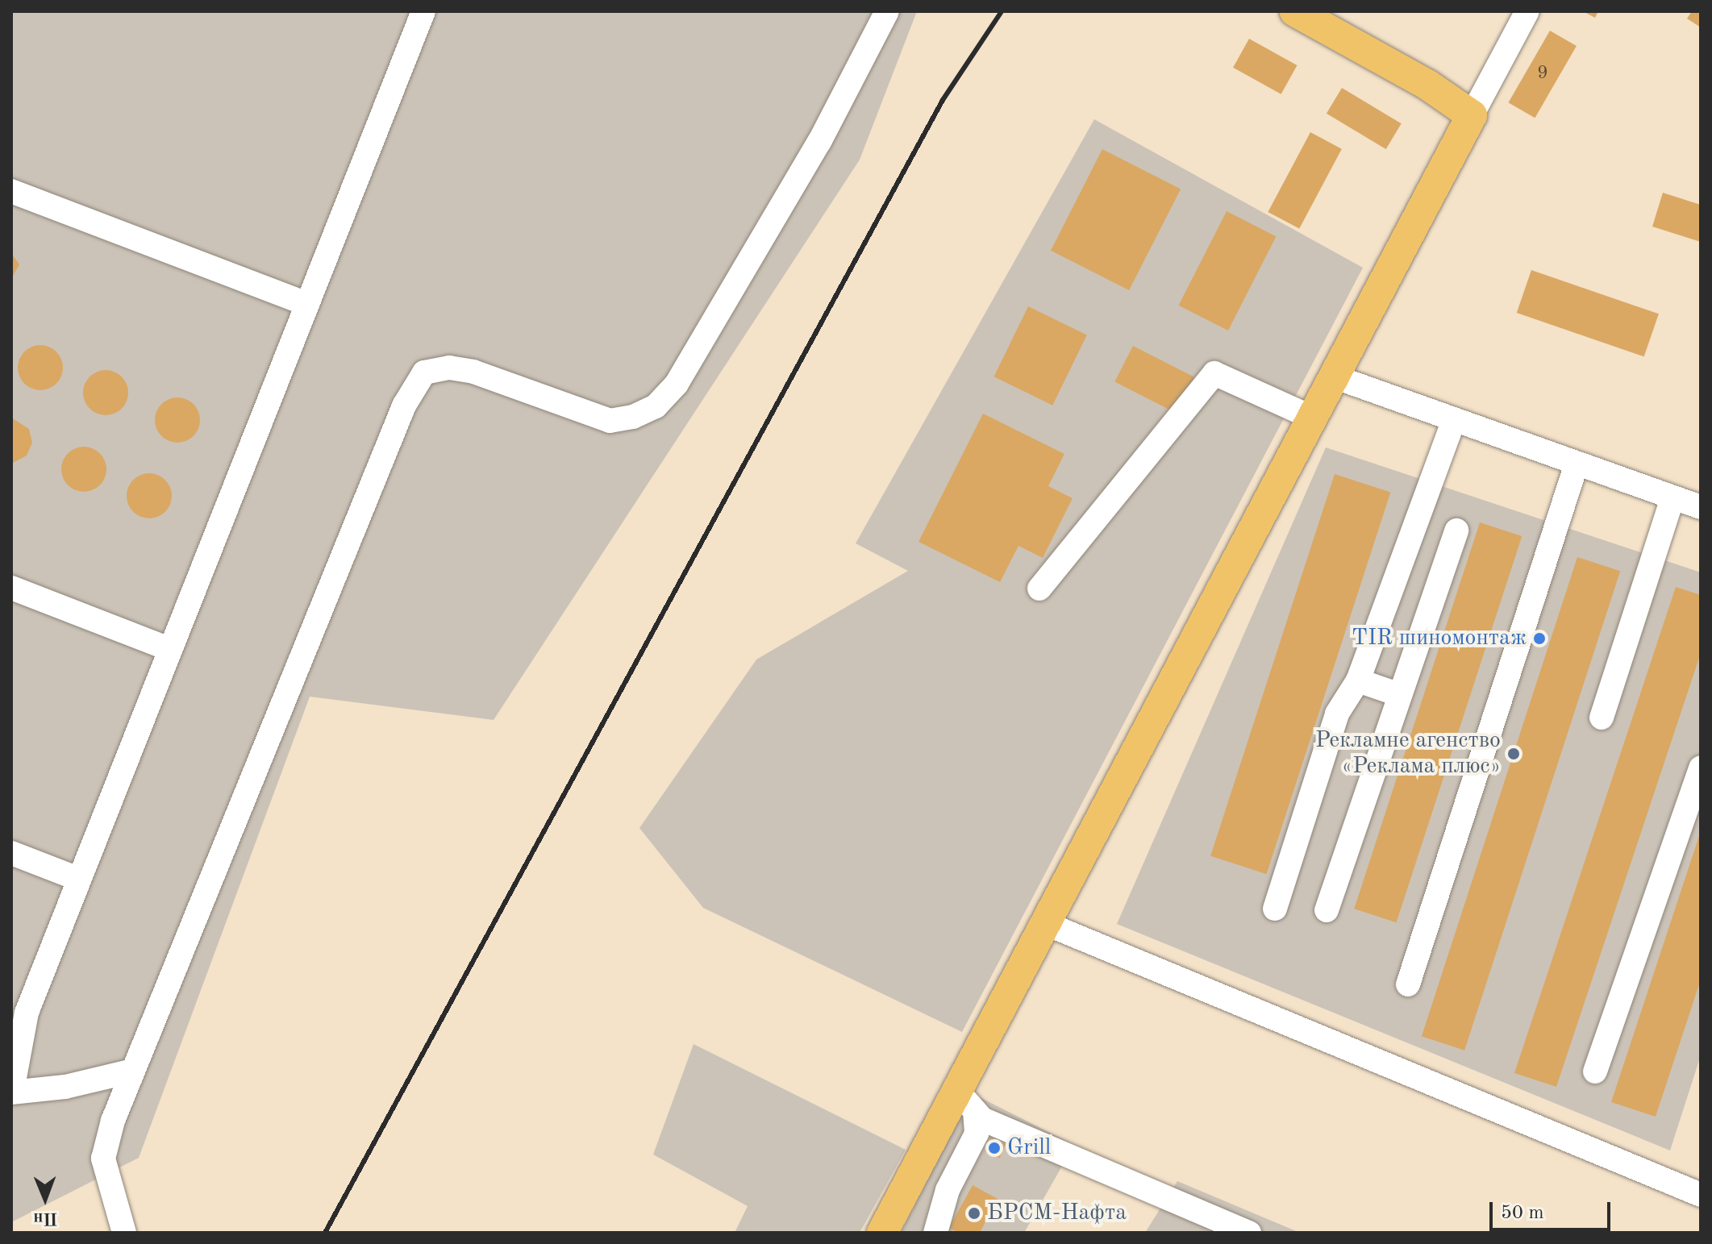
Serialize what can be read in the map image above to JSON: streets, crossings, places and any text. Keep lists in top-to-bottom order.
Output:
{
  "places": [
    "TIR шиномонтаж",
    "Рекламне агенство «Реклама плюс»",
    "Grill",
    "БРСМ-Нафта"
  ],
  "house_numbers": ["9"],
  "scale_bar": "50 m",
  "north": "bottom"
}
